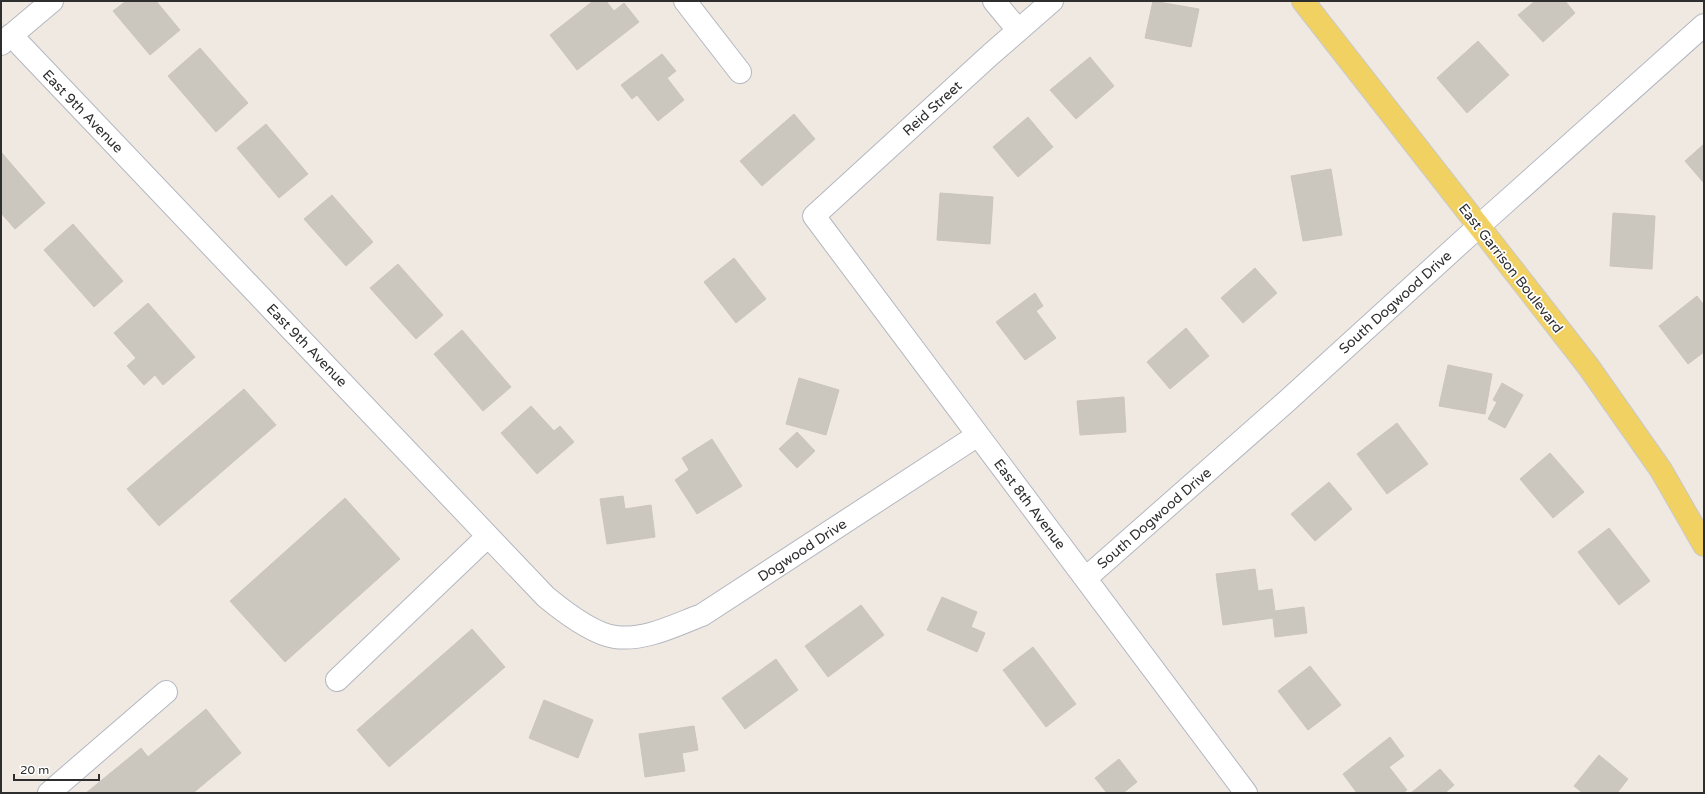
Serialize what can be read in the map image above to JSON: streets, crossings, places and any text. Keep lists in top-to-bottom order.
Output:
{
  "streets": {
    "main road": ["East Garrison Boulevard"],
    "street": [
      "Reid Street",
      "East 9th Avenue",
      "South Dogwood Drive",
      "East 8th Avenue",
      "Dogwood Drive"
    ]
  },
  "crossings": [
    ["Reid Street", "East 8th Avenue"],
    ["East 9th Avenue", "Dogwood Drive"],
    ["East Garrison Boulevard", "South Dogwood Drive"],
    ["South Dogwood Drive", "East 8th Avenue"],
    ["East 8th Avenue", "Dogwood Drive"]
  ],
  "scale_bar": "20 m"
}
